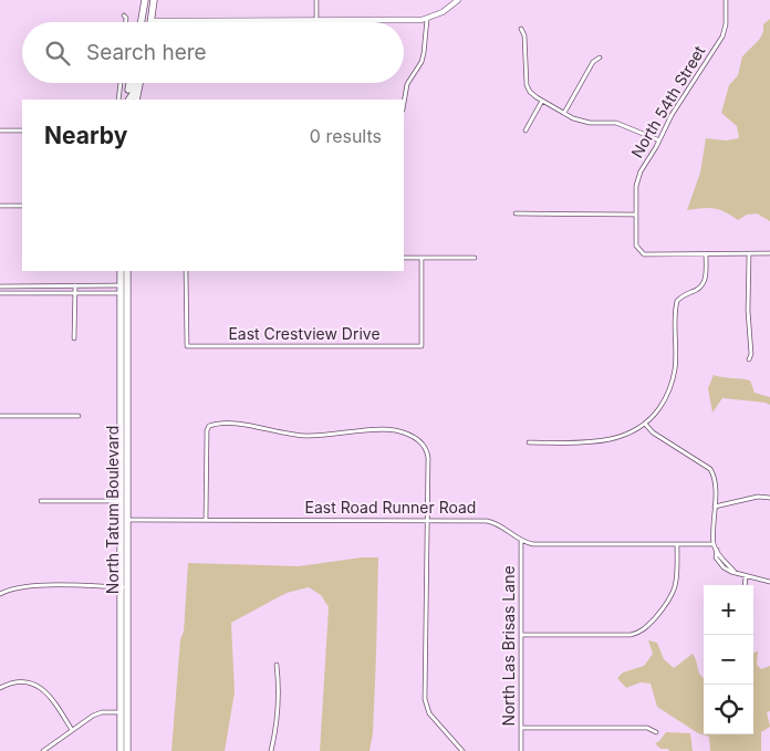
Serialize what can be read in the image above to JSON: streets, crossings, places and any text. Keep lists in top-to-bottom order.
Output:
{
  "streets": {
    "main road": ["North Tatum Boulevard"],
    "street": [
      "North 54th Street",
      "East Crestview Drive",
      "East Road Runner Road",
      "North Las Brisas Lane"
    ]
  },
  "crossings": [
    ["East Road Runner Road", "North Tatum Boulevard"],
    ["East Road Runner Road", "North Las Brisas Lane"]
  ],
  "page": {
    "search": "Search here",
    "heading": ["Nearby", "0 results"],
    "map_buttons": ["+", "−"]
  }
}
